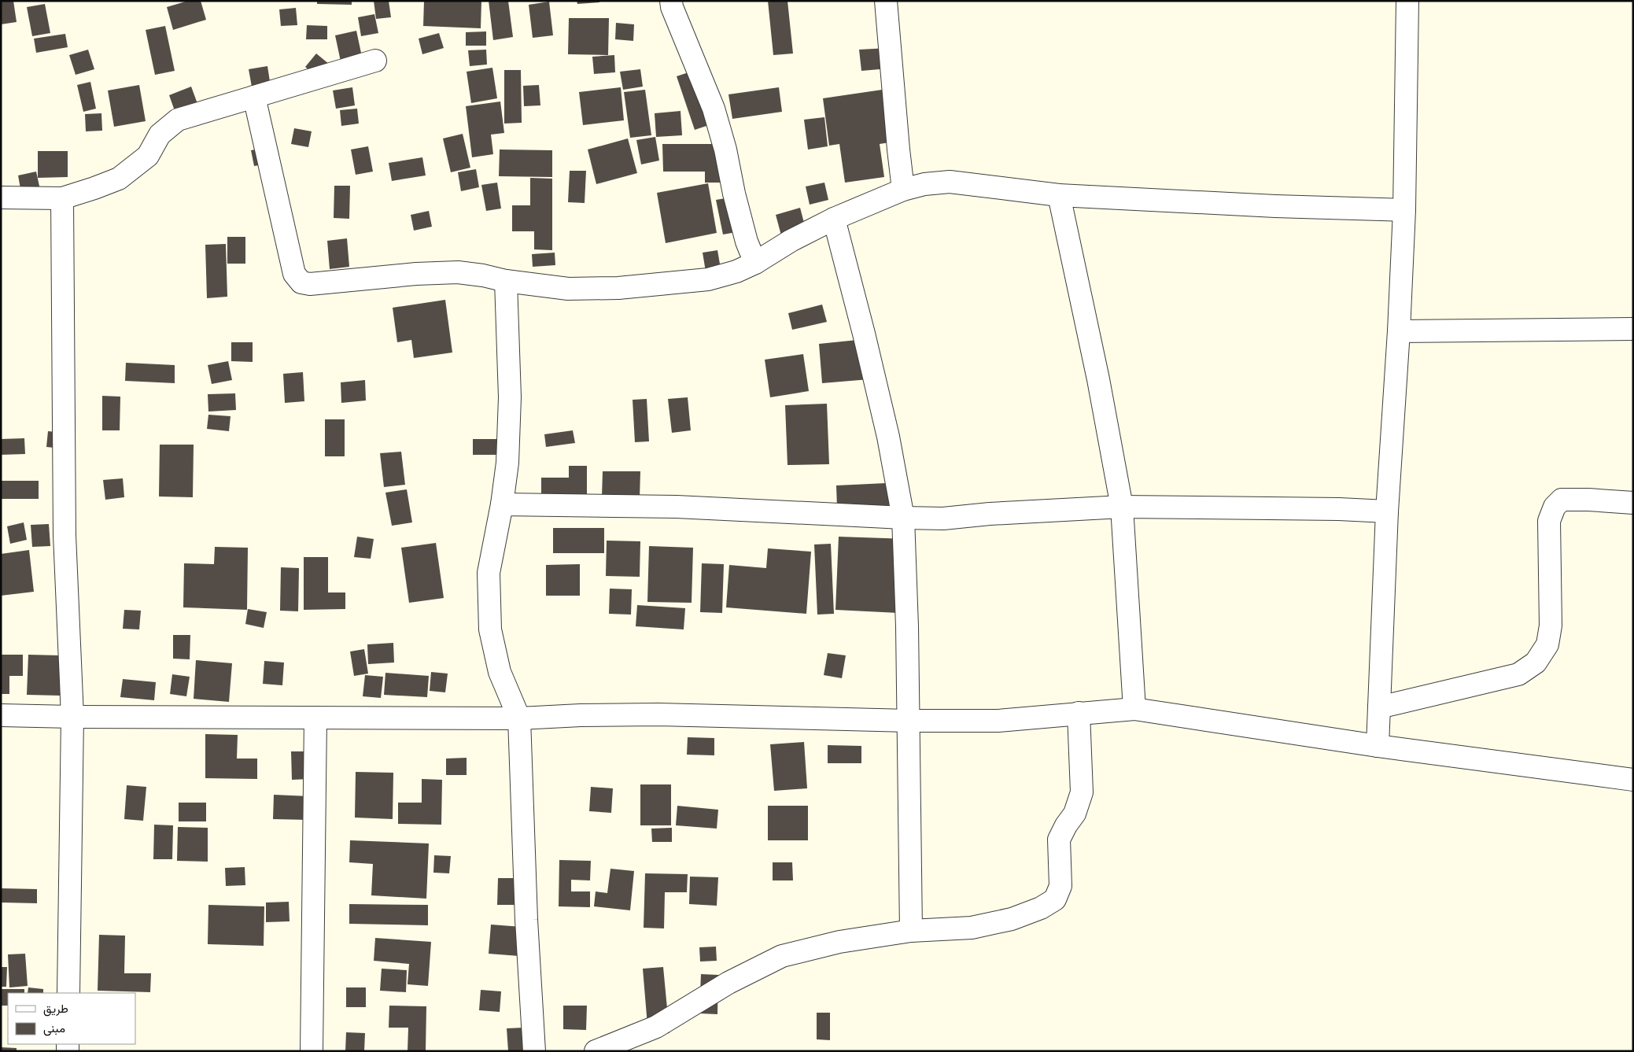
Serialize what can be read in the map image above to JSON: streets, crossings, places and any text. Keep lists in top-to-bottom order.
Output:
{
  "legend": ["طريق", "مبنى"]
}
